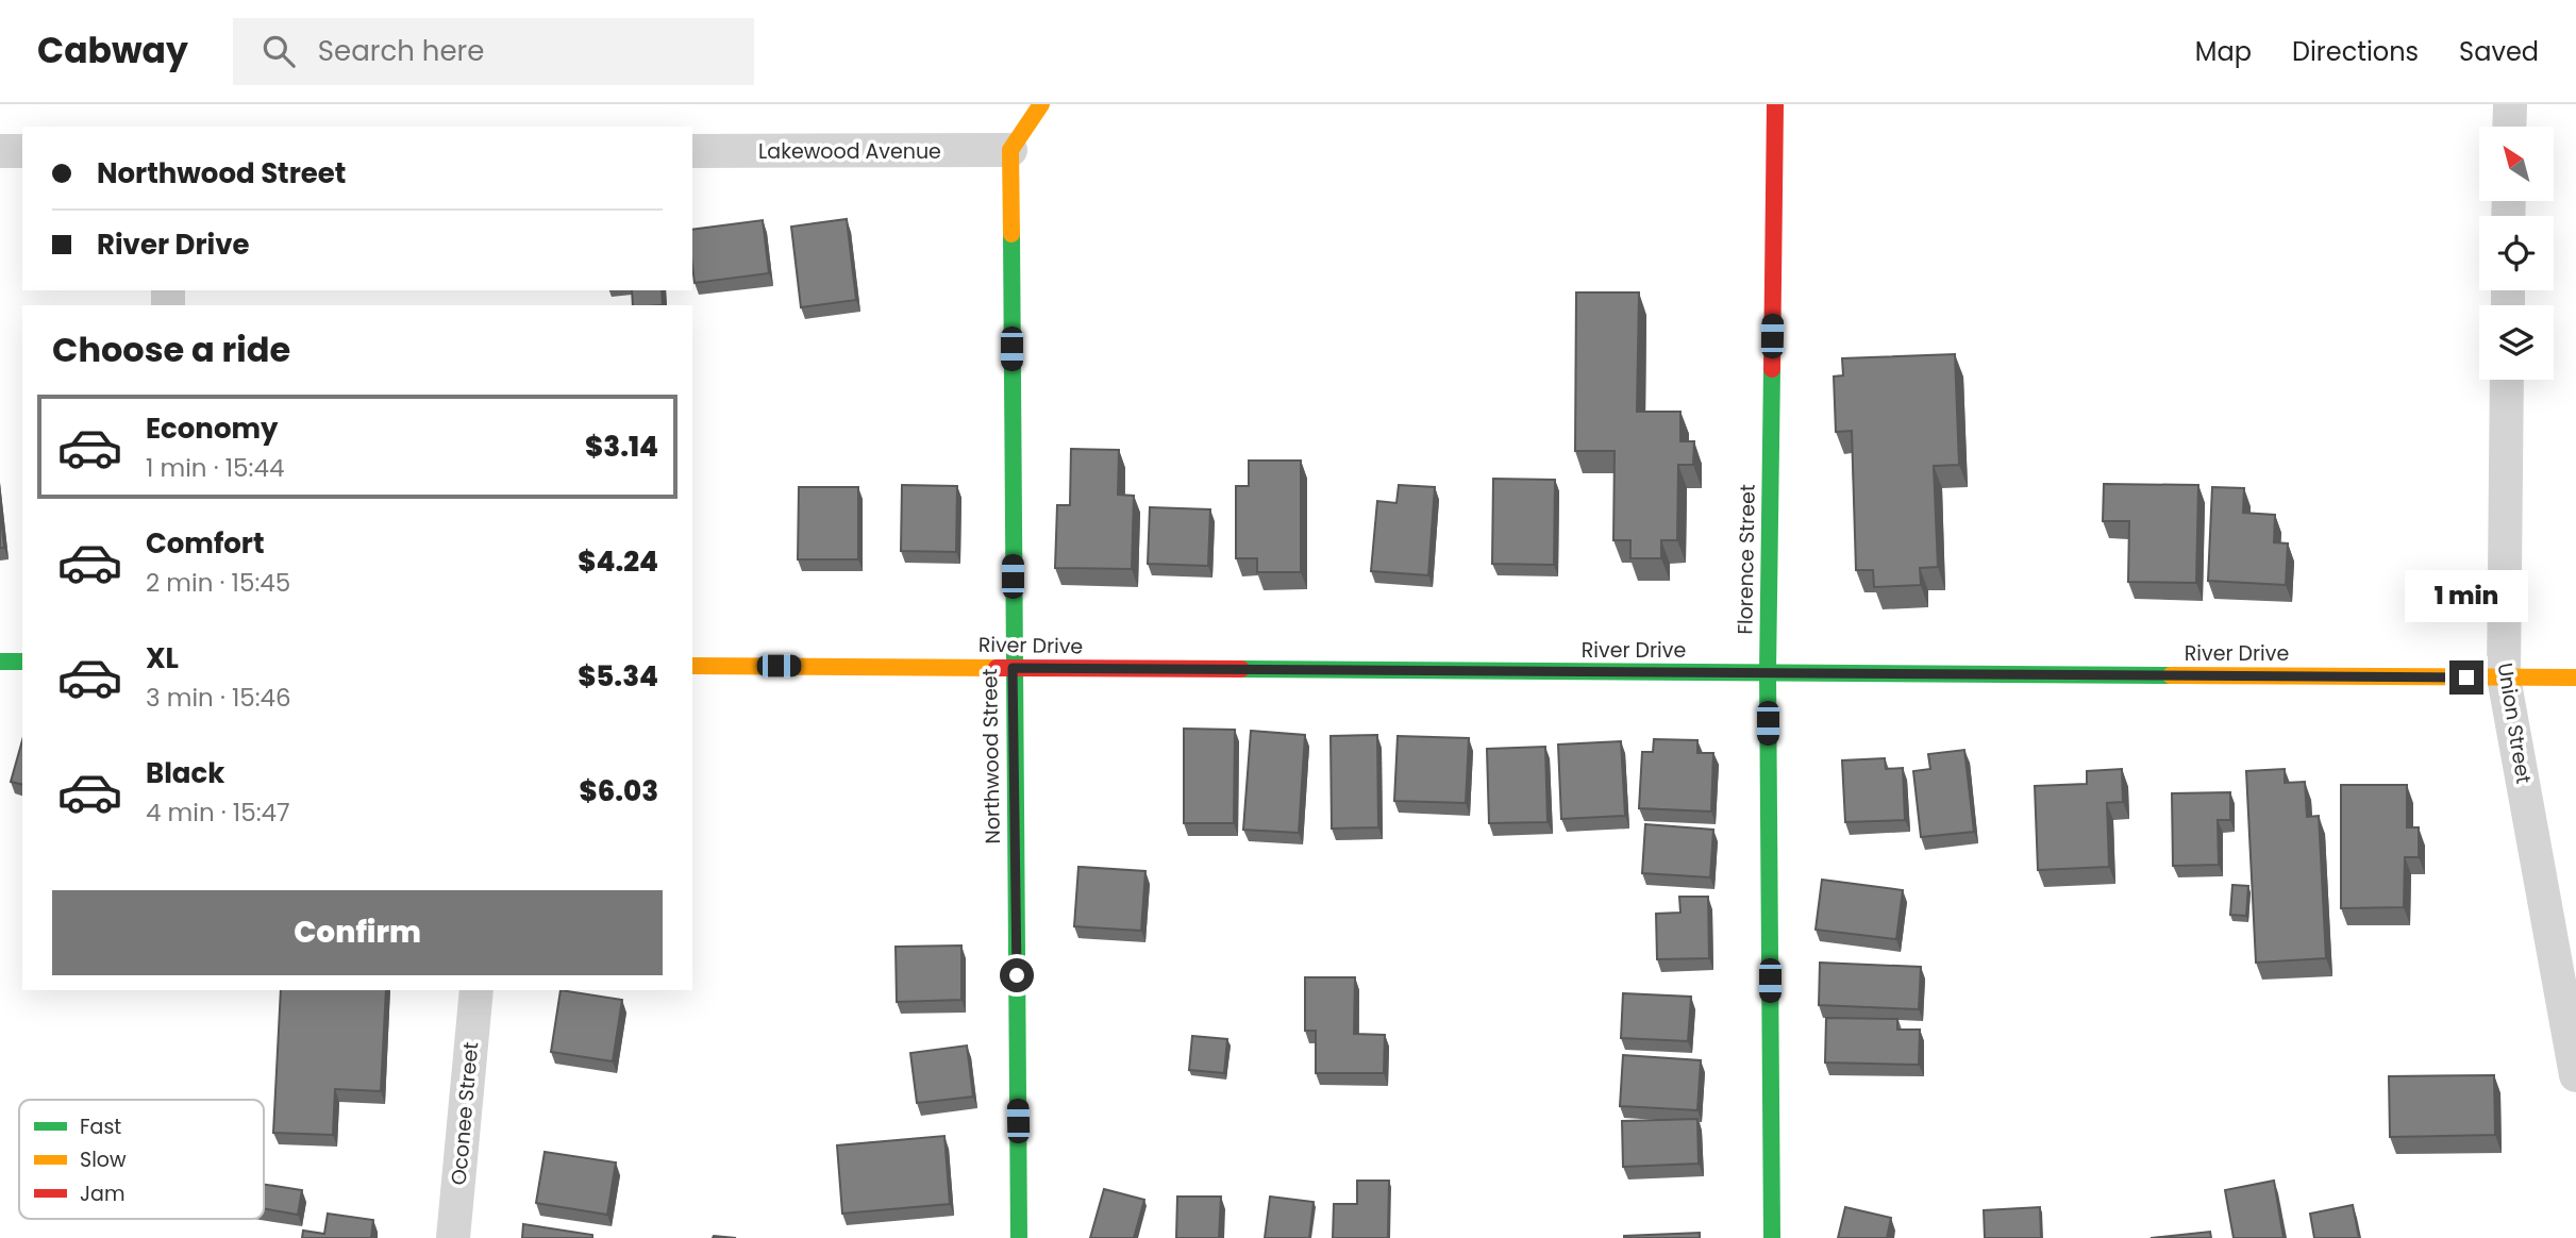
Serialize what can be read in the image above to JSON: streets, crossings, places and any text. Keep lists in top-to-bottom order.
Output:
{
  "streets": {
    "street": [
      "Lakewood Avenue",
      "Florence Street",
      "River Drive",
      "Union Street",
      "Northwood Street",
      "Oconee Street"
    ]
  },
  "crossings": [
    ["Lakewood Avenue", "Northwood Street"],
    ["Florence Street", "River Drive"],
    ["River Drive", "Union Street"],
    ["River Drive", "Northwood Street"]
  ],
  "legend": ["Fast", "Slow", "Jam"],
  "north": "top left",
  "page": {
    "header": "Cabway",
    "search": "Search here",
    "nav": ["Map", "Directions", "Saved"],
    "banner": ["Northwood Street", "River Drive"],
    "heading": "Choose a ride",
    "list": [
      {
        "name": "Economy",
        "note": "1 min · 15:44",
        "value": "$3.14"
      },
      {
        "name": "Comfort",
        "note": "2 min · 15:45",
        "value": "$4.24"
      },
      {
        "name": "XL",
        "note": "3 min · 15:46",
        "value": "$5.34"
      },
      {
        "name": "Black",
        "note": "4 min · 15:47",
        "value": "$6.03"
      }
    ],
    "bubble": "1 min",
    "buttons": "Confirm"
  }
}
